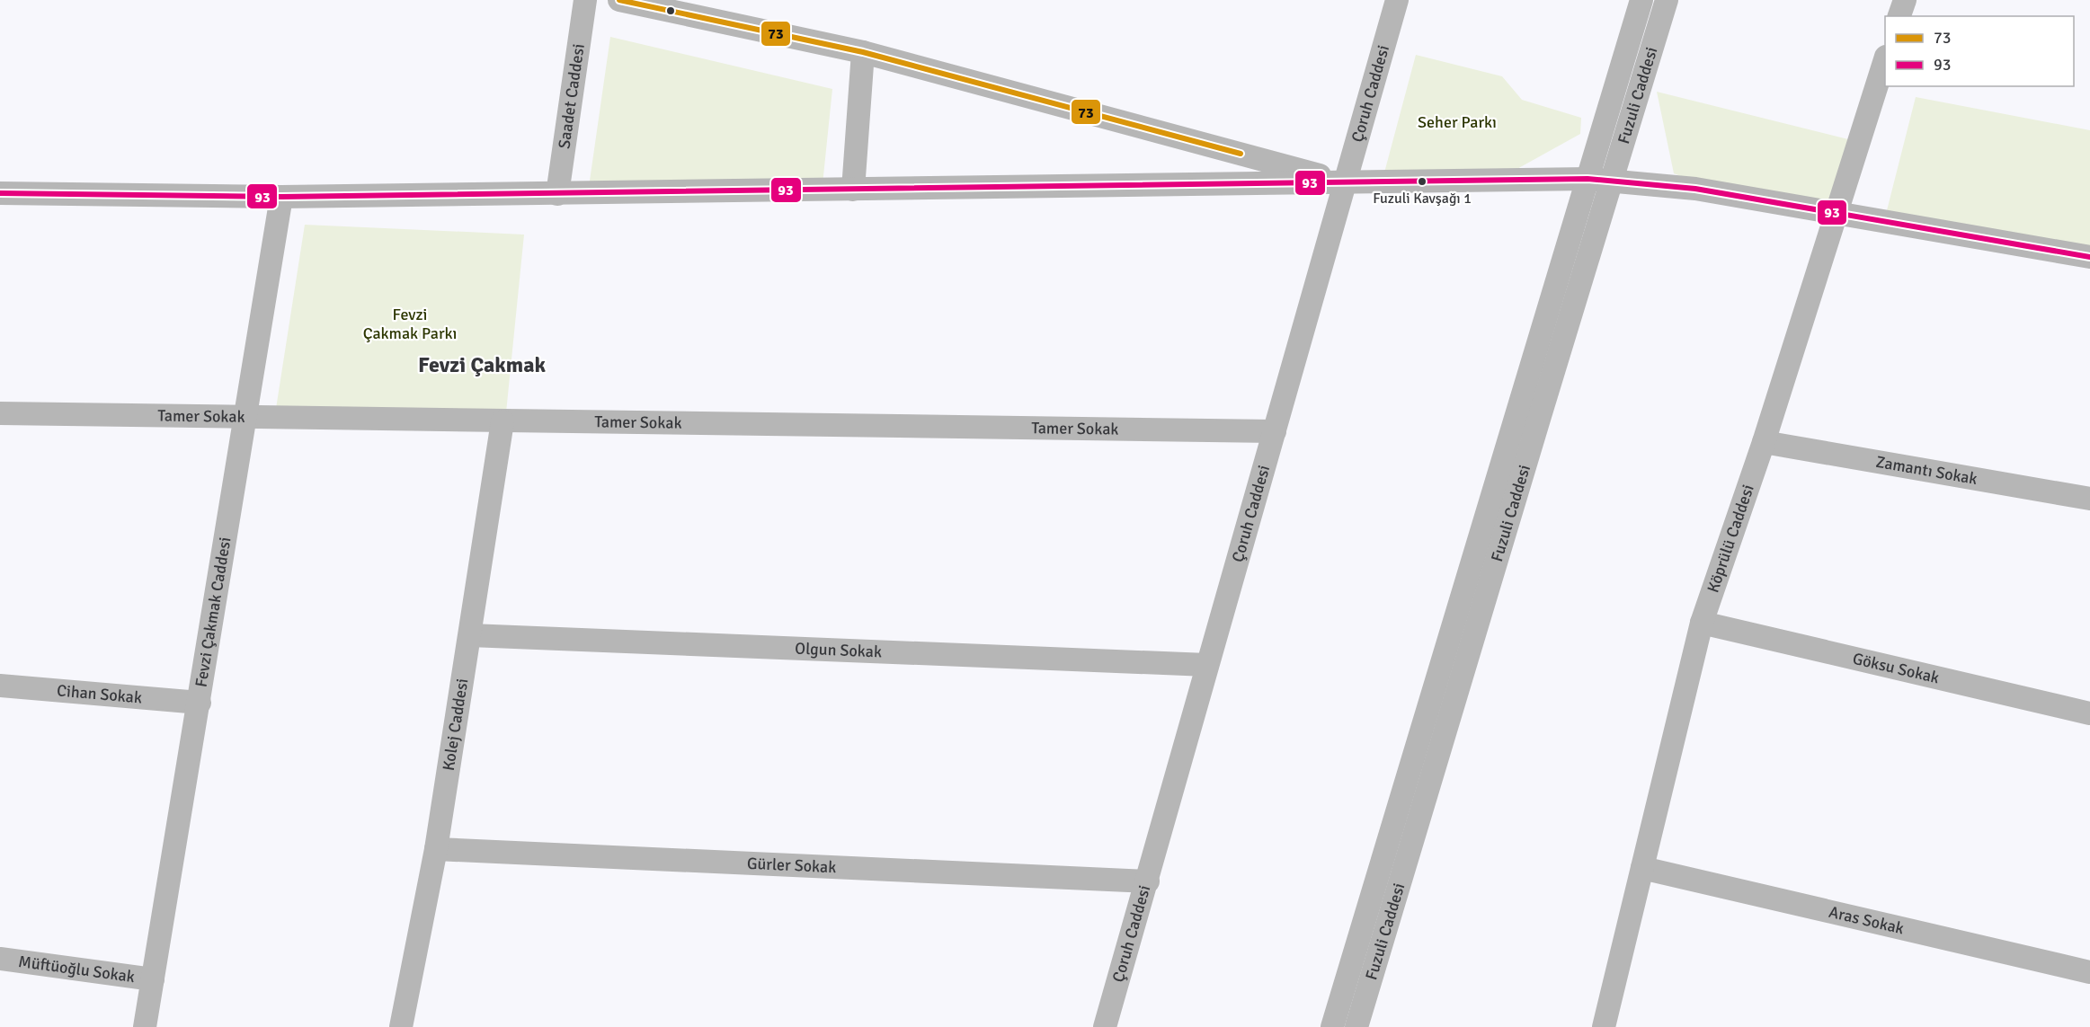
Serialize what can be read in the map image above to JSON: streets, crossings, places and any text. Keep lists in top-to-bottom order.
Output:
{
  "streets": {
    "street": [
      "Çoruh Caddesi",
      "Fuzuli Caddesi",
      "Saadet Caddesi",
      "Tamer Sokak",
      "Zamantı Sokak",
      "Köprülü Caddesi",
      "Fevzi Çakmak Caddesi",
      "Olgun Sokak",
      "Göksu Sokak",
      "Cihan Sokak",
      "Kolej Caddesi",
      "Gürler Sokak",
      "Aras Sokak",
      "Müftüoğlu Sokak"
    ]
  },
  "crossings": [
    ["Çoruh Caddesi", "Tamer Sokak"],
    ["Çoruh Caddesi", "Olgun Sokak"],
    ["Çoruh Caddesi", "Gürler Sokak"],
    ["Tamer Sokak", "Fevzi Çakmak Caddesi"],
    ["Tamer Sokak", "Kolej Caddesi"],
    ["Zamantı Sokak", "Köprülü Caddesi"],
    ["Köprülü Caddesi", "Göksu Sokak"],
    ["Köprülü Caddesi", "Aras Sokak"],
    ["Fevzi Çakmak Caddesi", "Cihan Sokak"],
    ["Fevzi Çakmak Caddesi", "Müftüoğlu Sokak"],
    ["Olgun Sokak", "Kolej Caddesi"],
    ["Kolej Caddesi", "Gürler Sokak"]
  ],
  "districts": ["Fevzi Çakmak"],
  "parks": ["Seher Parkı", "Fevzi Çakmak Parkı"],
  "places": ["Fuzuli Kavşağı 1"],
  "lines": ["transit line 73", "transit line 93"],
  "legend": ["73", "93"]
}
